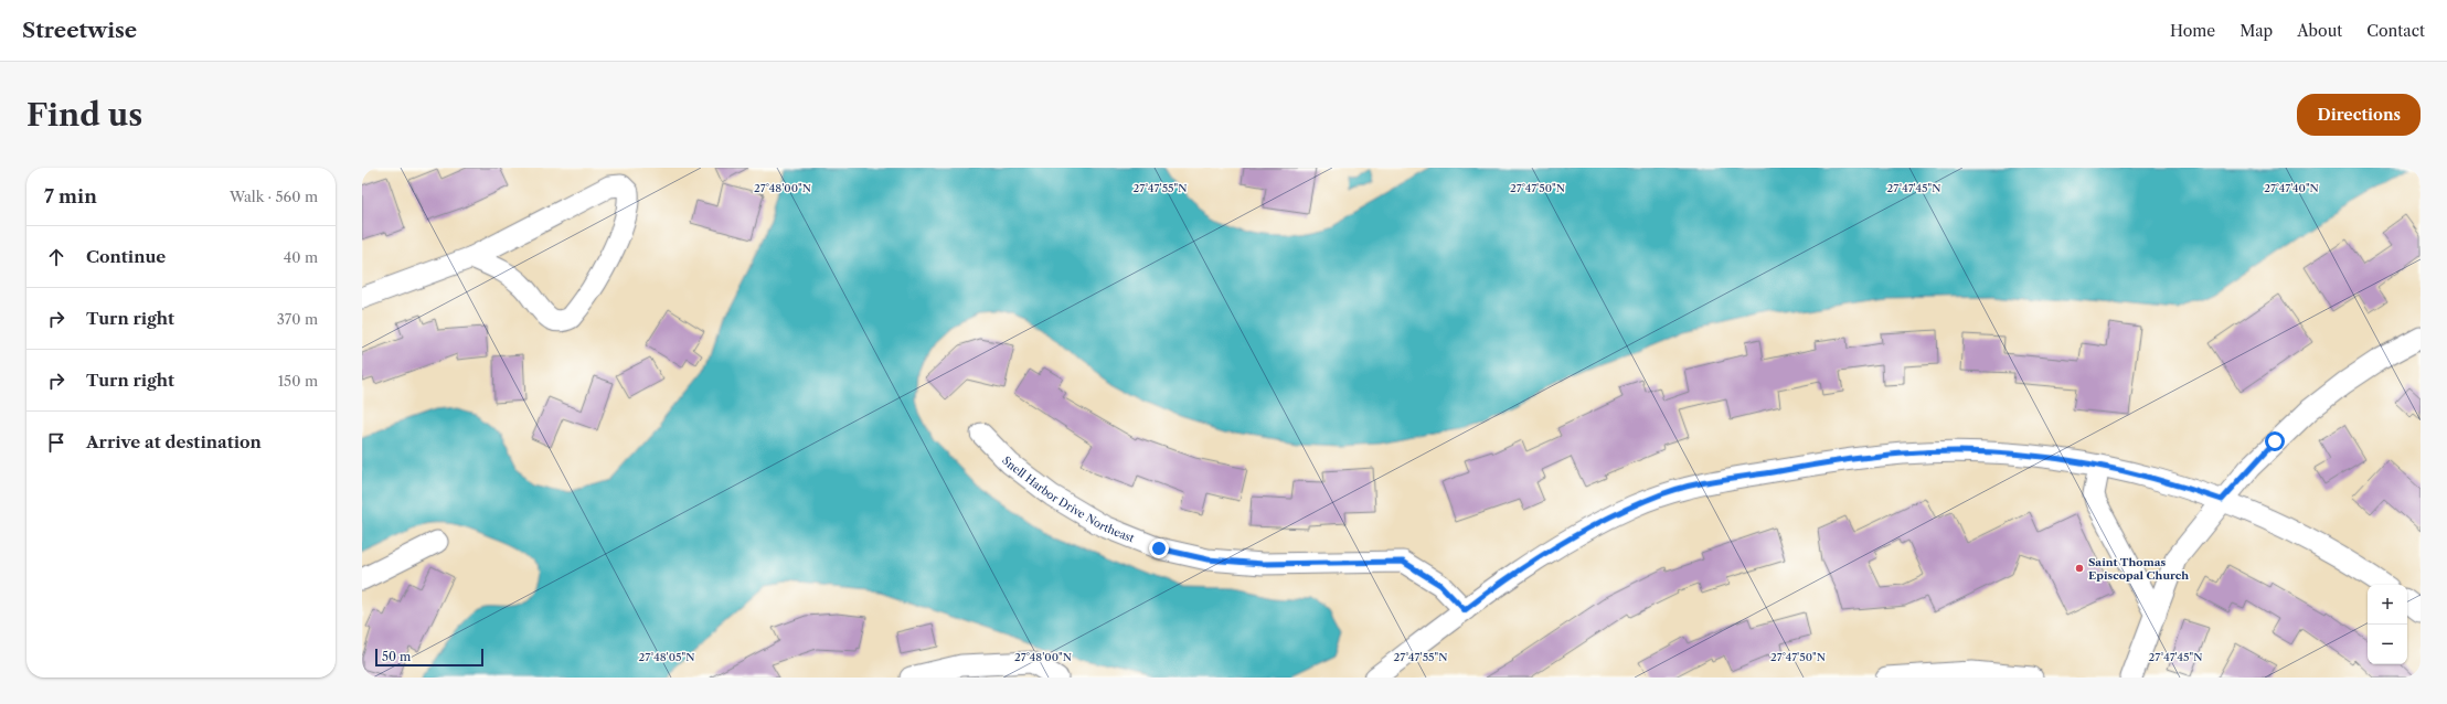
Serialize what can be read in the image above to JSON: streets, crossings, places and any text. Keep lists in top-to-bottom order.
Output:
{
  "streets": {
    "street": ["Snell Harbor Drive Northeast"]
  },
  "places": ["Saint Thomas Episcopal Church"],
  "scale_bar": "50 m",
  "page": {
    "header": "Streetwise",
    "nav": [
      "Home",
      "Map",
      "About",
      "Contact"
    ],
    "buttons": "Directions",
    "title": "Find us",
    "heading": ["7 min", "Walk · 560 m"],
    "list": [
      ["Continue", "40 m"],
      ["Turn right", "370 m"],
      ["Turn right", "150 m"],
      "Arrive at destination"
    ],
    "map_buttons": ["+", "−"],
    "scale": "50 m"
  },
  "coordinates": [
    "27°47'40\"N",
    "27°48'00\"N",
    "27°47'55\"N",
    "27°47'50\"N",
    "27°47'45\"N",
    "27°48'05\"N"
  ]
}
